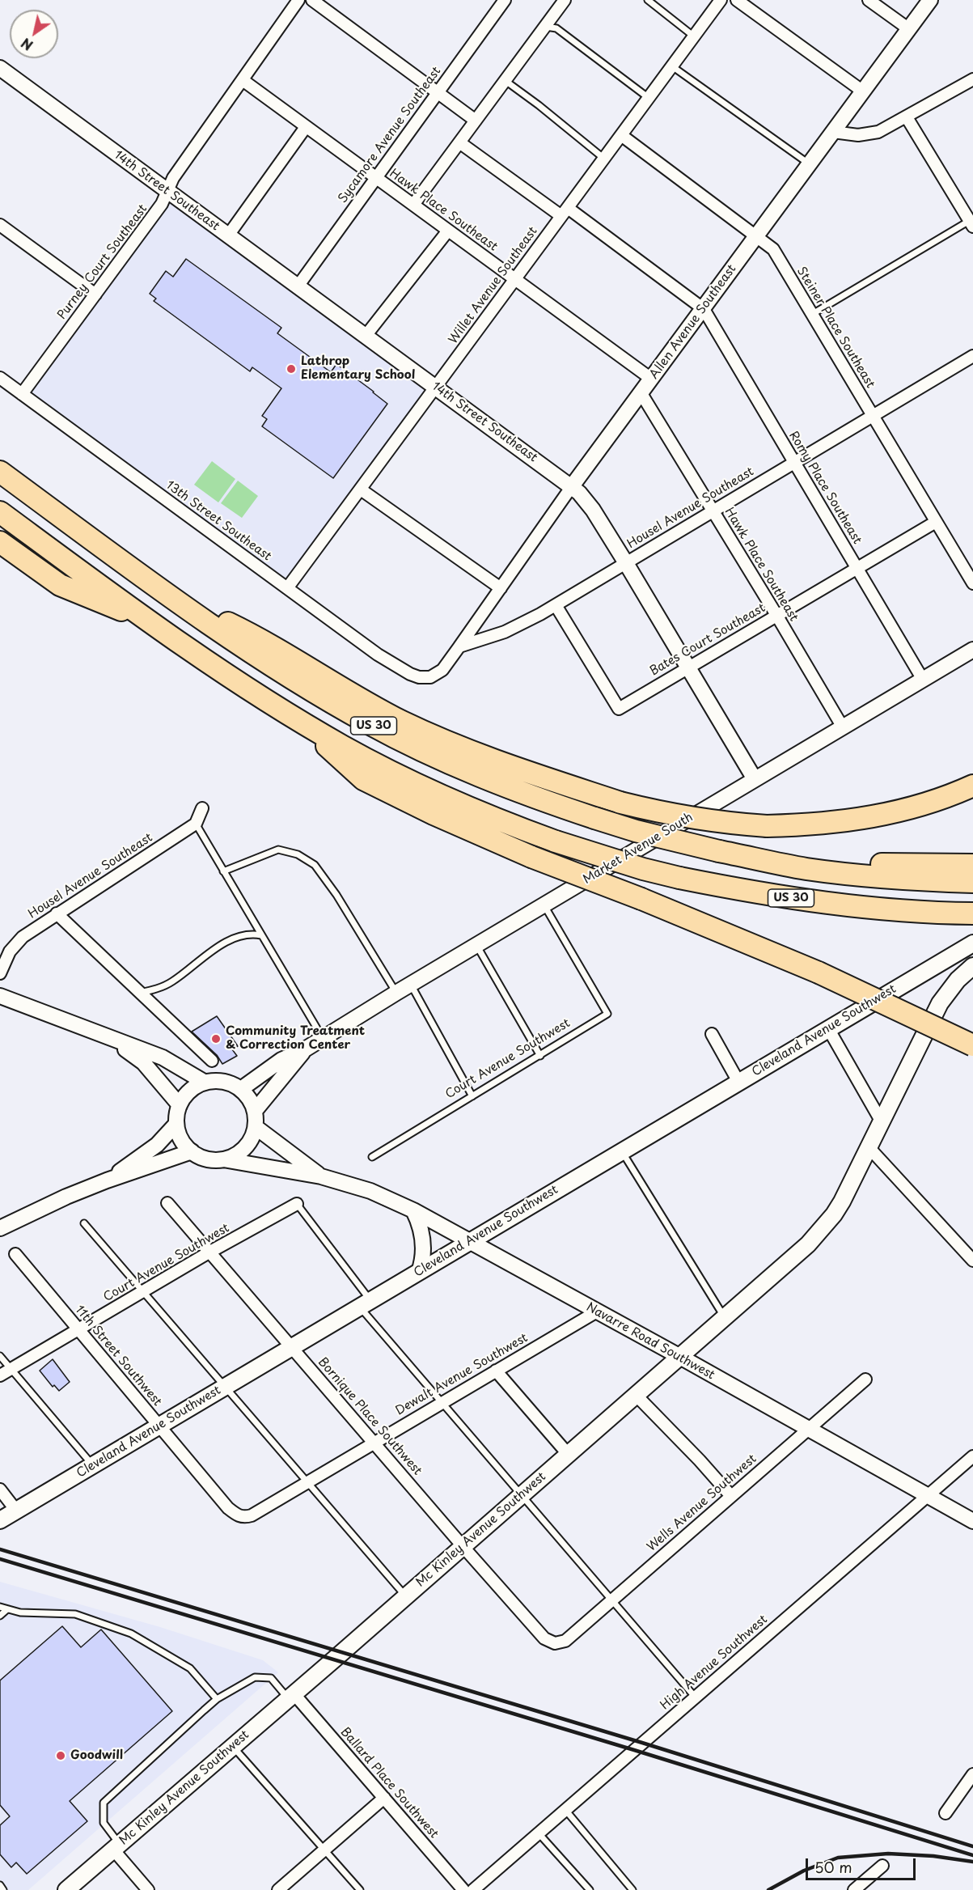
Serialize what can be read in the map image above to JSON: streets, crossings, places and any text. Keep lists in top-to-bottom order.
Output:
{
  "streets": {
    "highway": ["US 30"],
    "main road": ["Cleveland Avenue Southwest", "Mc Kinley Avenue Southwest"],
    "street": [
      "Sycamore Avenue Southeast",
      "14th Street Southeast",
      "Hawk Place Southeast",
      "Purney Court Southeast",
      "Willet Avenue Southeast",
      "Allen Avenue Southeast",
      "Steiner Place Southeast",
      "Romy Place Southeast",
      "Housel Avenue Southeast",
      "13th Street Southeast",
      "Bates Court Southeast",
      "Market Avenue South",
      "Court Avenue Southwest",
      "Navarre Road Southwest",
      "11th Street Southwest",
      "Dewalt Avenue Southwest",
      "Bornique Place Southwest",
      "Wells Avenue Southwest",
      "High Avenue Southwest",
      "Ballard Place Southwest"
    ]
  },
  "crossings": [
    ["Sycamore Avenue Southeast", "14th Street Southeast"],
    ["Sycamore Avenue Southeast", "Hawk Place Southeast"],
    ["14th Street Southeast", "Purney Court Southeast"],
    ["14th Street Southeast", "Willet Avenue Southeast"],
    ["14th Street Southeast", "Allen Avenue Southeast"],
    ["14th Street Southeast", "Housel Avenue Southeast"],
    ["14th Street Southeast", "Bates Court Southeast"],
    ["14th Street Southeast", "Market Avenue South"],
    ["Hawk Place Southeast", "Purney Court Southeast"],
    ["Hawk Place Southeast", "Willet Avenue Southeast"],
    ["Hawk Place Southeast", "Allen Avenue Southeast"],
    ["Hawk Place Southeast", "Housel Avenue Southeast"],
    ["Hawk Place Southeast", "Bates Court Southeast"],
    ["Hawk Place Southeast", "Market Avenue South"],
    ["Purney Court Southeast", "13th Street Southeast"],
    ["Willet Avenue Southeast", "Steiner Place Southeast"],
    ["Willet Avenue Southeast", "13th Street Southeast"],
    ["Allen Avenue Southeast", "Steiner Place Southeast"],
    ["Allen Avenue Southeast", "Romy Place Southeast"],
    ["Allen Avenue Southeast", "Housel Avenue Southeast"],
    ["Allen Avenue Southeast", "13th Street Southeast"],
    ["Steiner Place Southeast", "Housel Avenue Southeast"],
    ["Steiner Place Southeast", "Bates Court Southeast"],
    ["Romy Place Southeast", "Housel Avenue Southeast"],
    ["Romy Place Southeast", "Bates Court Southeast"],
    ["Romy Place Southeast", "Market Avenue South"],
    ["Housel Avenue Southeast", "13th Street Southeast"],
    ["Housel Avenue Southeast", "Bates Court Southeast"],
    ["Market Avenue South", "Court Avenue Southwest"],
    ["Market Avenue South", "Navarre Road Southwest"],
    ["Cleveland Avenue Southwest", "Navarre Road Southwest"],
    ["Cleveland Avenue Southwest", "11th Street Southwest"],
    ["Cleveland Avenue Southwest", "Bornique Place Southwest"],
    ["Court Avenue Southwest", "11th Street Southwest"],
    ["Court Avenue Southwest", "Bornique Place Southwest"],
    ["Navarre Road Southwest", "Dewalt Avenue Southwest"],
    ["Navarre Road Southwest", "Wells Avenue Southwest"],
    ["Navarre Road Southwest", "Mc Kinley Avenue Southwest"],
    ["Navarre Road Southwest", "High Avenue Southwest"],
    ["11th Street Southwest", "Dewalt Avenue Southwest"],
    ["Dewalt Avenue Southwest", "Bornique Place Southwest"],
    ["Bornique Place Southwest", "Wells Avenue Southwest"],
    ["Bornique Place Southwest", "Mc Kinley Avenue Southwest"],
    ["Mc Kinley Avenue Southwest", "Ballard Place Southwest"]
  ],
  "places": ["Lathrop Elementary School", "Community Treatment & Correction Center", "Goodwill"],
  "scale_bar": "50 m",
  "north": "bottom left"
}
